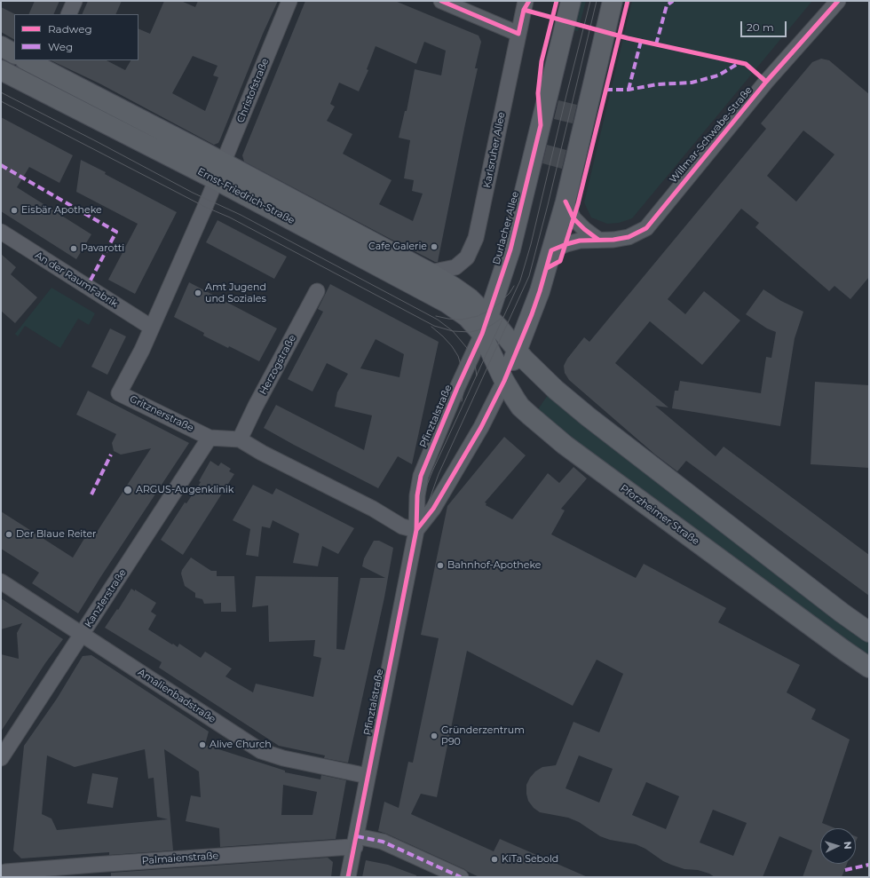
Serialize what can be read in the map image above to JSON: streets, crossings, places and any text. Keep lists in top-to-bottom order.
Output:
{
  "streets": {
    "main road": ["Ernst-Friedrich-Straße", "Durlacher Allee", "Pforzheimer Straße"],
    "street": [
      "Christofstraße",
      "Willmar-Schwabe-Straße",
      "Karlsruher Allee",
      "An der RaumFabrik",
      "Herzogstraße",
      "Gritznerstraße",
      "Pfinztalstraße",
      "Kanzlerstraße",
      "Amalienbadstraße",
      "Palmaienstraße"
    ]
  },
  "crossings": [
    ["Christofstraße", "Ernst-Friedrich-Straße"],
    ["Christofstraße", "Gritznerstraße"],
    ["Karlsruher Allee", "Ernst-Friedrich-Straße"],
    ["Ernst-Friedrich-Straße", "Durlacher Allee"],
    ["Ernst-Friedrich-Straße", "Gritznerstraße"],
    ["Ernst-Friedrich-Straße", "Pfinztalstraße"],
    ["Ernst-Friedrich-Straße", "Pforzheimer Straße"],
    ["Durlacher Allee", "Pfinztalstraße"],
    ["Durlacher Allee", "Pforzheimer Straße"],
    ["An der RaumFabrik", "Gritznerstraße"],
    ["Herzogstraße", "Gritznerstraße"],
    ["Gritznerstraße", "Pfinztalstraße"],
    ["Gritznerstraße", "Kanzlerstraße"],
    ["Pfinztalstraße", "Pforzheimer Straße"],
    ["Pfinztalstraße", "Amalienbadstraße"],
    ["Pfinztalstraße", "Palmaienstraße"],
    ["Kanzlerstraße", "Amalienbadstraße"]
  ],
  "places": [
    "Eisbär Apotheke",
    "Cafe Galerie",
    "Pavarotti",
    "Amt Jugend und Soziales",
    "ARGUS-Augenklinik",
    "Der Blaue Reiter",
    "Bahnhof-Apotheke",
    "Gründerzentrum P90",
    "Alive Church",
    "KiTa Sebold"
  ],
  "legend": ["Radweg", "Weg"],
  "scale_bar": "20 m",
  "north": "right"
}
